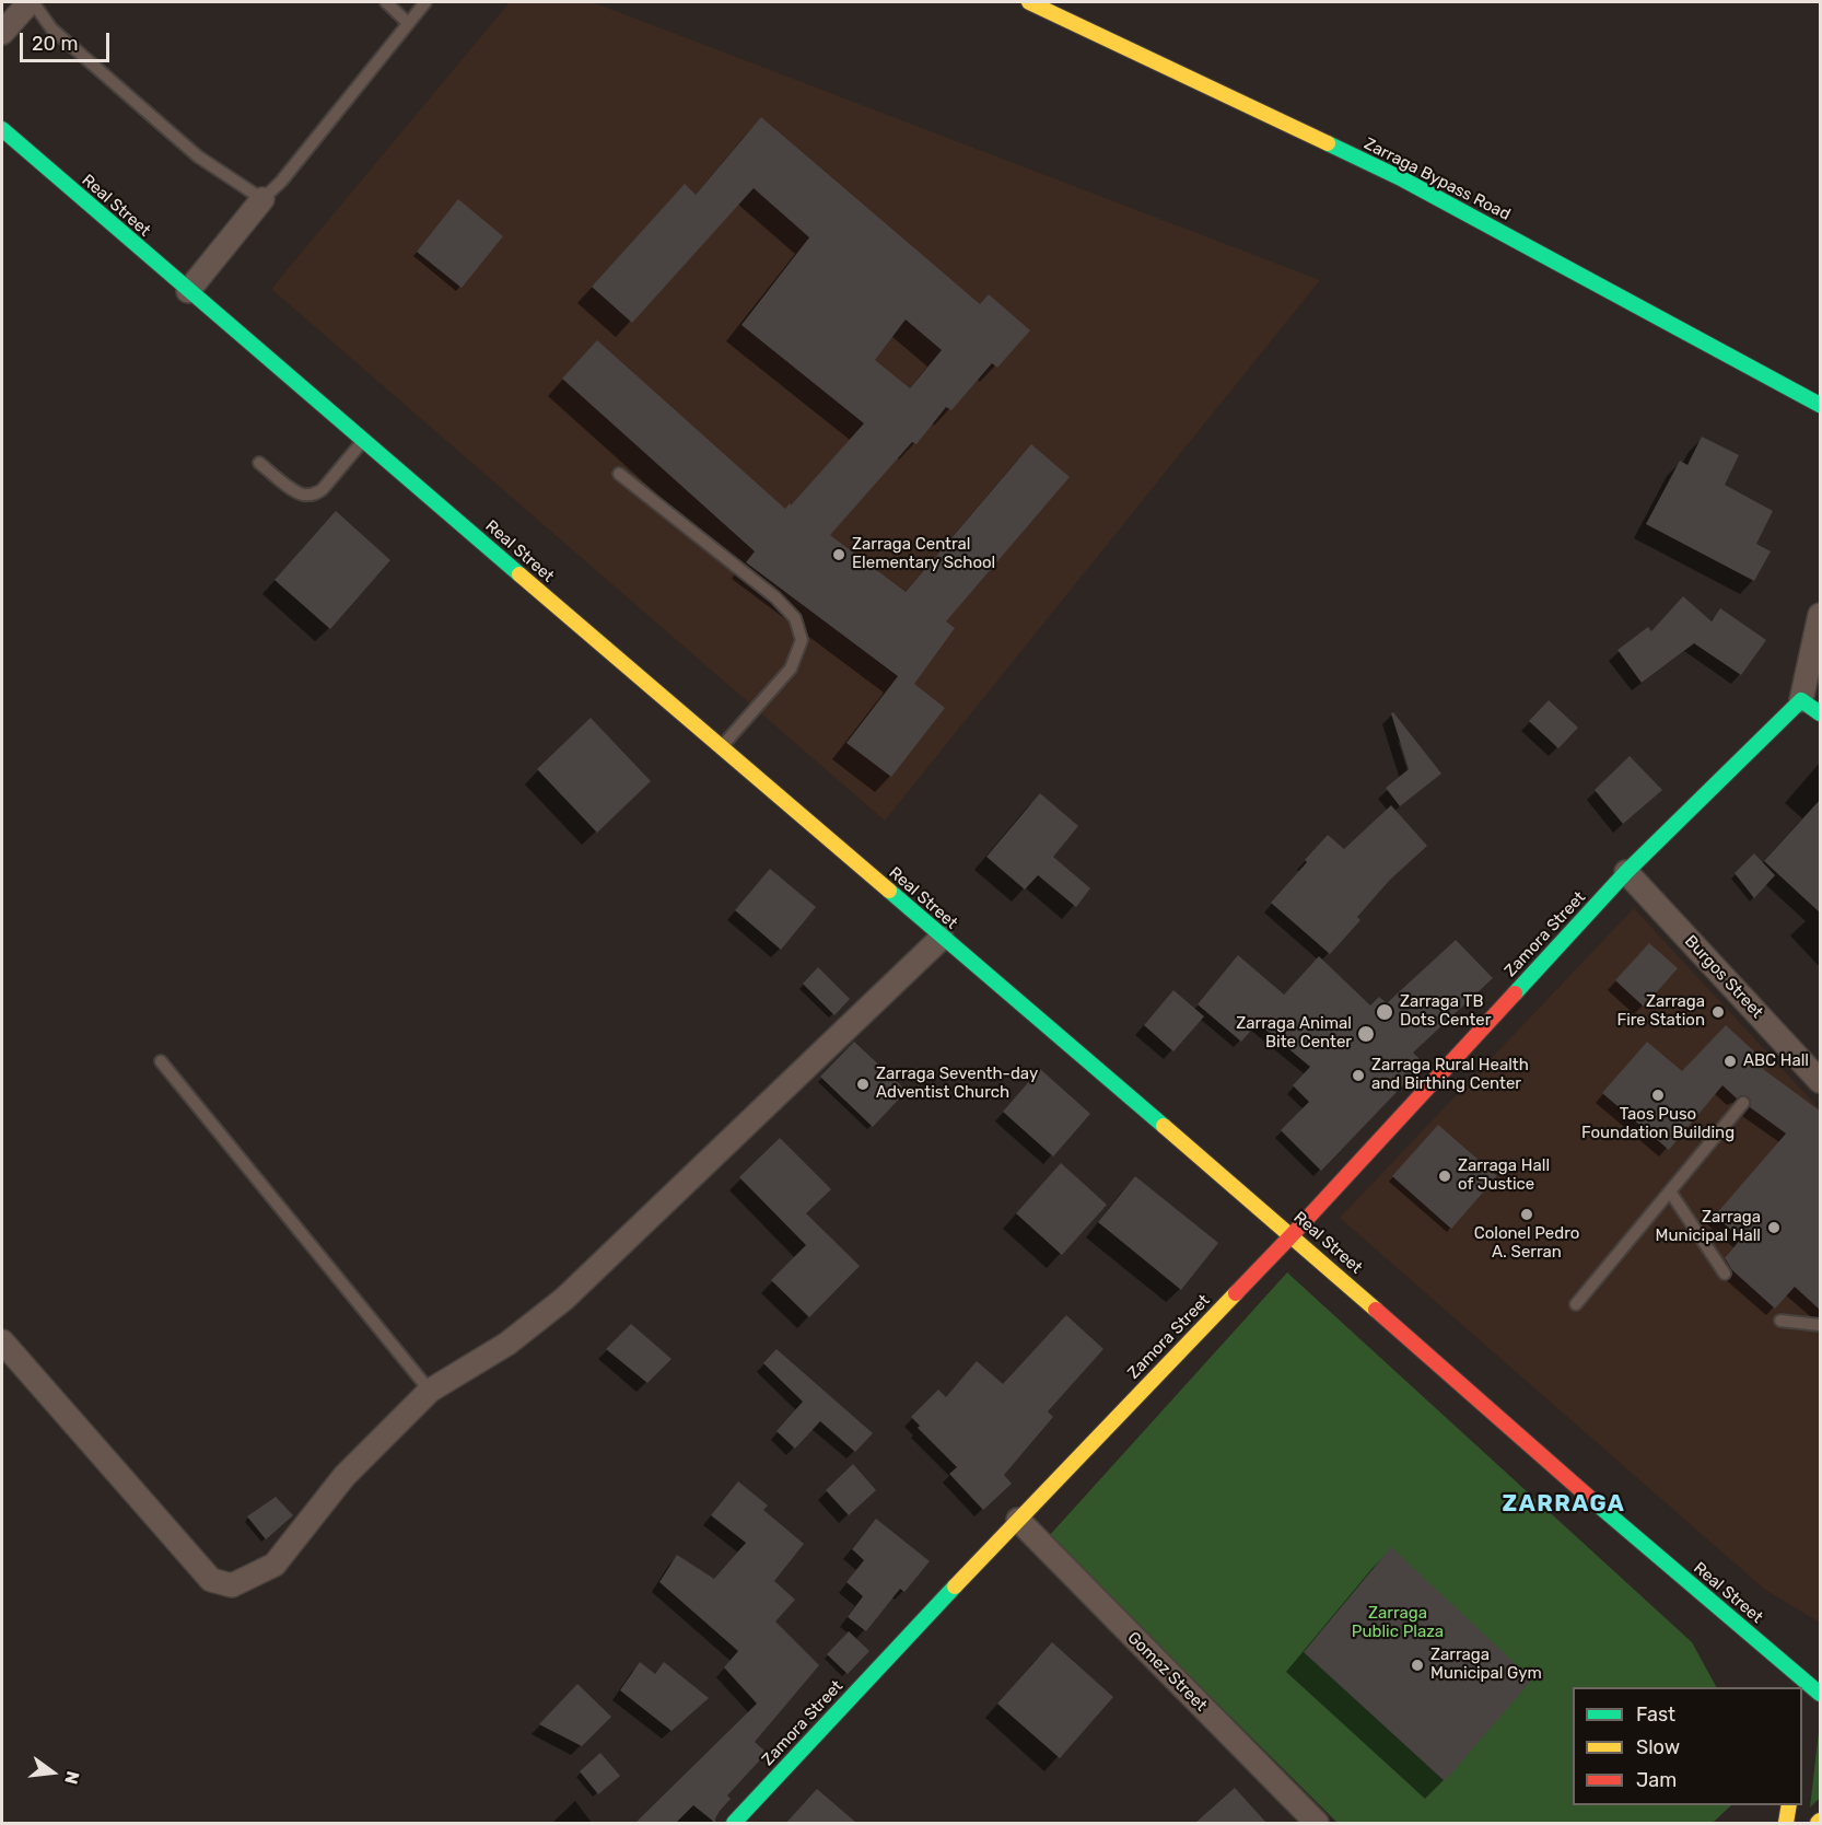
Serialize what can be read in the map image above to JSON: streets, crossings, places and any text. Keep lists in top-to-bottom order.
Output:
{
  "streets": {
    "main road": ["Zarraga Bypass Road", "Real Street", "Zamora Street"],
    "street": ["Burgos Street", "Gomez Street"]
  },
  "crossings": [
    ["Real Street", "Zamora Street"],
    ["Zamora Street", "Burgos Street"],
    ["Zamora Street", "Gomez Street"]
  ],
  "districts": ["ZARRAGA"],
  "parks": ["Zarraga Public Plaza"],
  "places": [
    "Zarraga Central Elementary School",
    "Zarraga TB Dots Center",
    "Zarraga Fire Station",
    "Zarraga Animal Bite Center",
    "ABC Hall",
    "Zarraga Rural Health and Birthing Center",
    "Zarraga Seventh-day Adventist Church",
    "Taos Puso Foundation Building",
    "Zarraga Hall of Justice",
    "Colonel Pedro A. Serran",
    "Zarraga Municipal Hall",
    "Zarraga Municipal Gym"
  ],
  "legend": ["Fast", "Slow", "Jam"],
  "scale_bar": "20 m",
  "north": "right"
}
